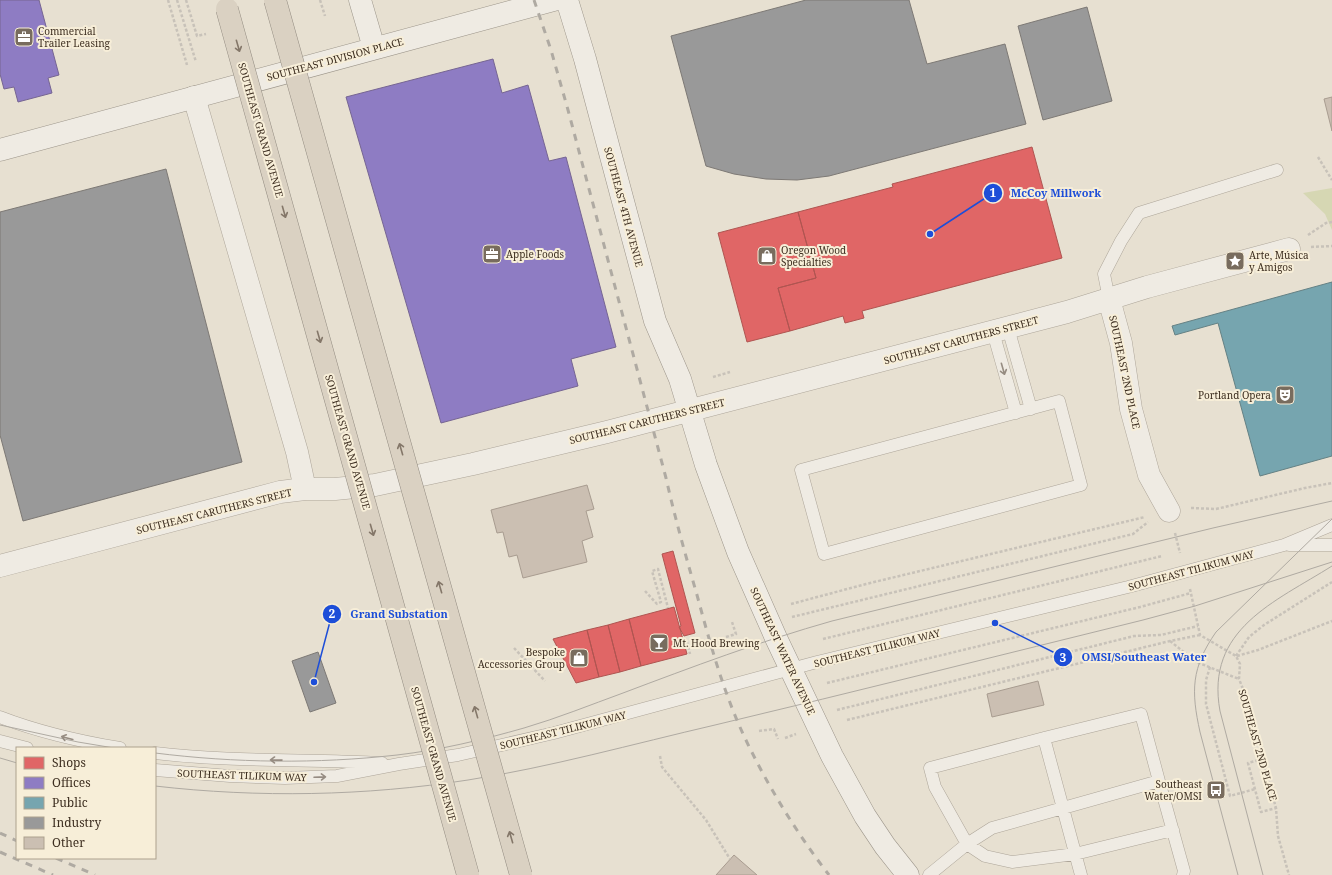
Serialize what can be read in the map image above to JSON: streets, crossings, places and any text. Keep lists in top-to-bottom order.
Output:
{
  "streets": {
    "highway": ["SOUTHEAST GRAND AVENUE"],
    "street": [
      "SOUTHEAST DIVISION PLACE",
      "SOUTHEAST 4TH AVENUE",
      "SOUTHEAST CARUTHERS STREET",
      "SOUTHEAST 2ND PLACE",
      "SOUTHEAST WATER AVENUE"
    ],
    "lane": ["SOUTHEAST TILIKUM WAY"]
  },
  "crossings": [
    ["SOUTHEAST 4TH AVENUE", "SOUTHEAST CARUTHERS STREET"],
    ["SOUTHEAST 4TH AVENUE", "SOUTHEAST WATER AVENUE"],
    ["SOUTHEAST CARUTHERS STREET", "SOUTHEAST 2ND PLACE"],
    ["SOUTHEAST CARUTHERS STREET", "SOUTHEAST WATER AVENUE"],
    ["SOUTHEAST TILIKUM WAY", "SOUTHEAST WATER AVENUE"]
  ],
  "places": {
    "office": ["Commercial Trailer Leasing", "Apple Foods"],
    "other": ["McCoy Millwork", "OMSI/Southeast Water", "Grand Substation"],
    "shop": ["Oregon Wood Specialties", "Bespoke Accessories Group"],
    "place": ["Arte, Música y Amigos"],
    "theatre": ["Portland Opera"],
    "bar": ["Mt. Hood Brewing"],
    "bus stop": ["Southeast Water/OMSI"]
  },
  "legend": [
    "Shops",
    "Offices",
    "Public",
    "Industry",
    "Other"
  ]
}
